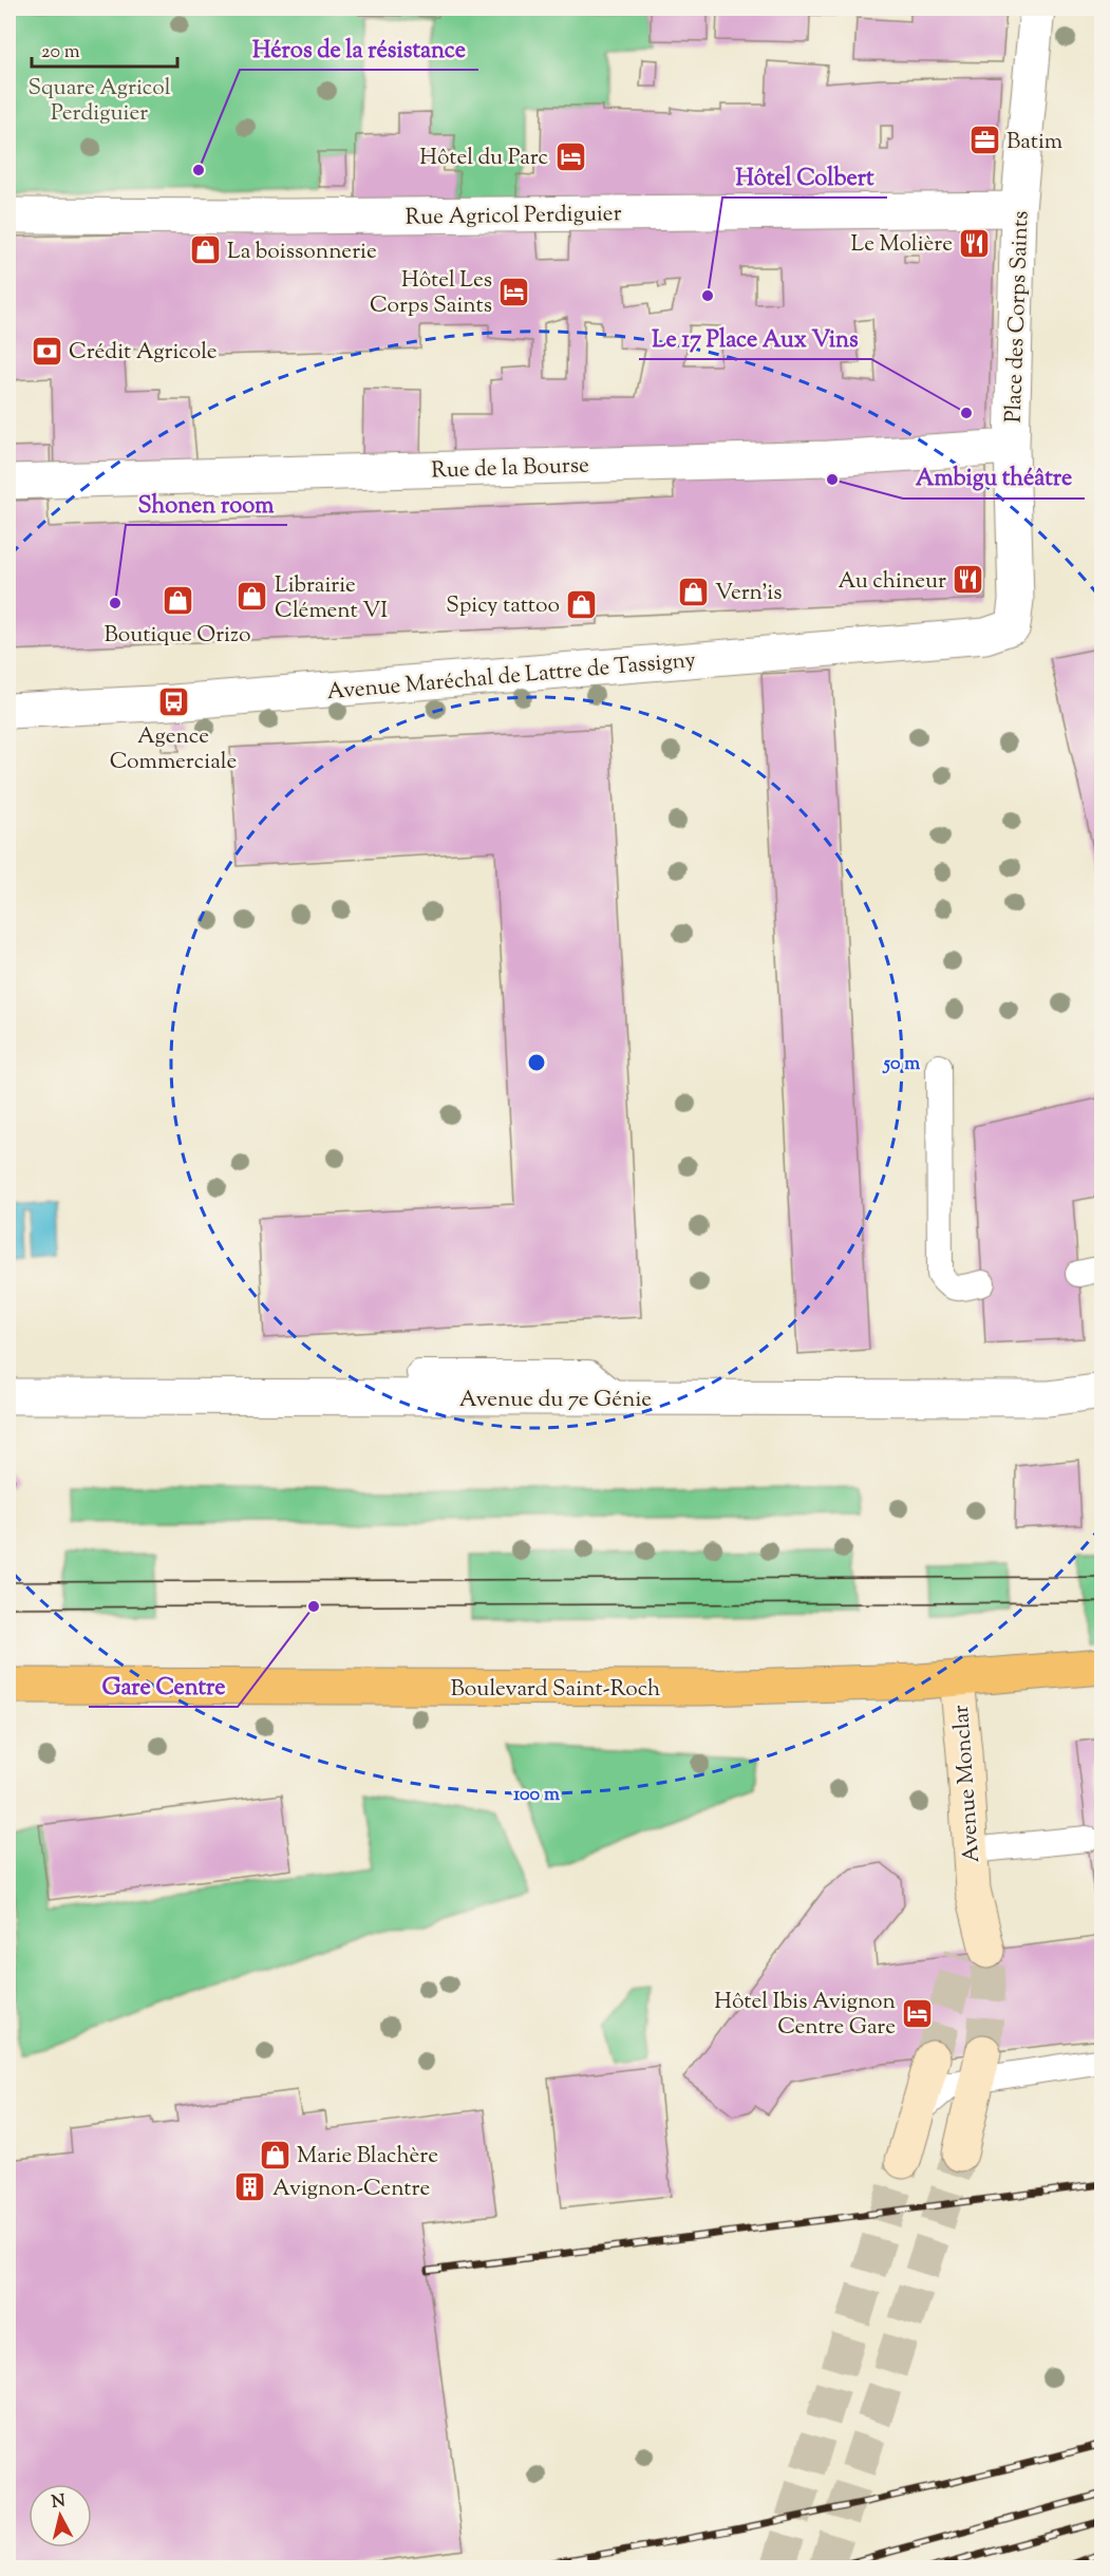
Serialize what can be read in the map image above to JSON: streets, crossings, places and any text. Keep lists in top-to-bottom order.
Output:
{
  "streets": {
    "main road": ["Boulevard Saint-Roch"],
    "street": [
      "Rue Agricol Perdiguier",
      "Place des Corps Saints",
      "Rue de la Bourse",
      "Avenue Maréchal de Lattre de Tassigny",
      "Avenue du 7e Génie",
      "Avenue Monclar"
    ]
  },
  "crossings": [
    ["Rue Agricol Perdiguier", "Place des Corps Saints"],
    ["Place des Corps Saints", "Rue de la Bourse"],
    ["Place des Corps Saints", "Avenue Maréchal de Lattre de Tassigny"],
    ["Boulevard Saint-Roch", "Avenue Monclar"]
  ],
  "parks": ["Square Agricol Perdiguier"],
  "places": {
    "office": ["Batim"],
    "hotel": ["Hôtel du Parc", "Hôtel Les Corps Saints", "Hôtel Ibis Avignon Centre Gare"],
    "other": [
      "Héros de la résistance",
      "Hôtel Colbert",
      "Le 17 Place Aux Vins",
      "Ambigu théâtre",
      "Shonen room",
      "Gare Centre"
    ],
    "restaurant": ["Le Molière", "Au chineur"],
    "shop": [
      "La boissonnerie",
      "Vern’is",
      "Librairie Clément VI",
      "Boutique Orizo",
      "Spicy tattoo",
      "Marie Blachère"
    ],
    "bank": ["Crédit Agricole"],
    "bus stop": ["Agence Commerciale"],
    "building": ["Avignon-Centre"]
  },
  "scale_bar": "20 m",
  "north": "top",
  "rings": ["50 m", "100 m"]
}
